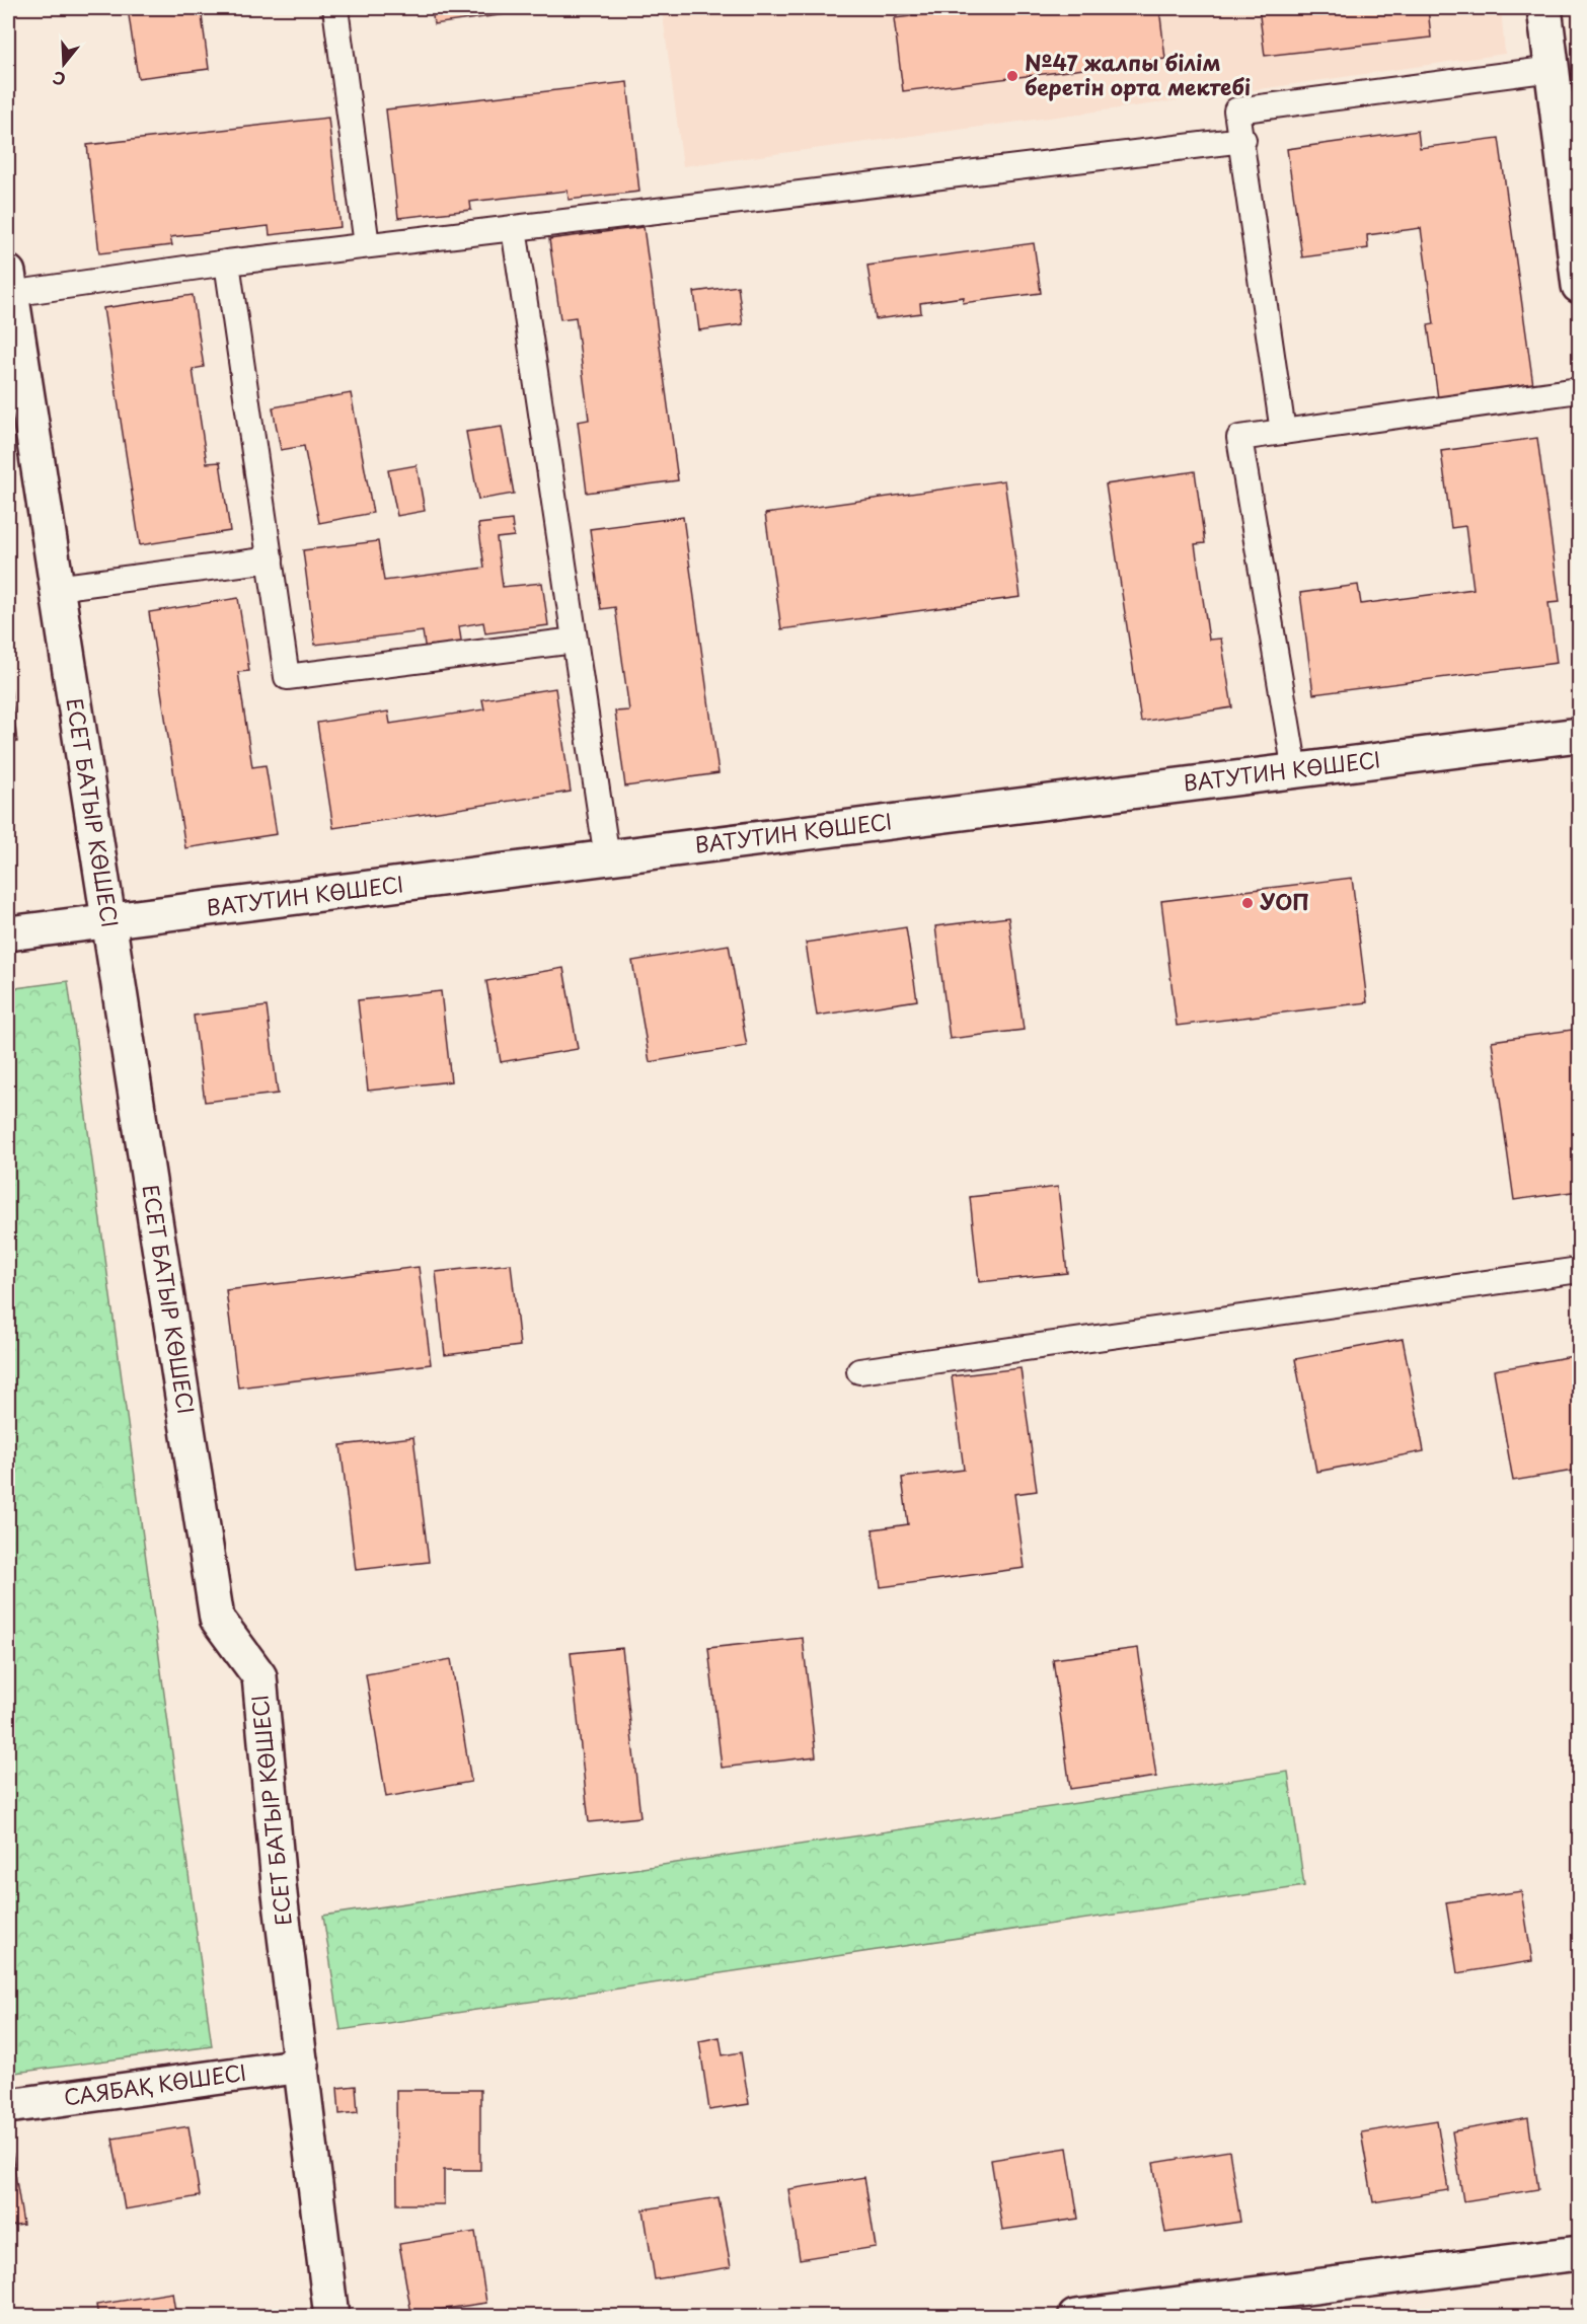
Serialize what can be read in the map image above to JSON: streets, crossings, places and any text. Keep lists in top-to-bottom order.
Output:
{
  "streets": {
    "street": ["ВАТУТИН КӨШЕСІ", "ЕСЕТ БАТЫР КӨШЕСІ", "САЯБАҚ КӨШЕСІ"]
  },
  "crossings": [
    ["ВАТУТИН КӨШЕСІ", "ЕСЕТ БАТЫР КӨШЕСІ"],
    ["ЕСЕТ БАТЫР КӨШЕСІ", "САЯБАҚ КӨШЕСІ"]
  ],
  "places": ["№47 жалпы білім беретін орта мектебі", "УОП"],
  "north": "bottom"
}
